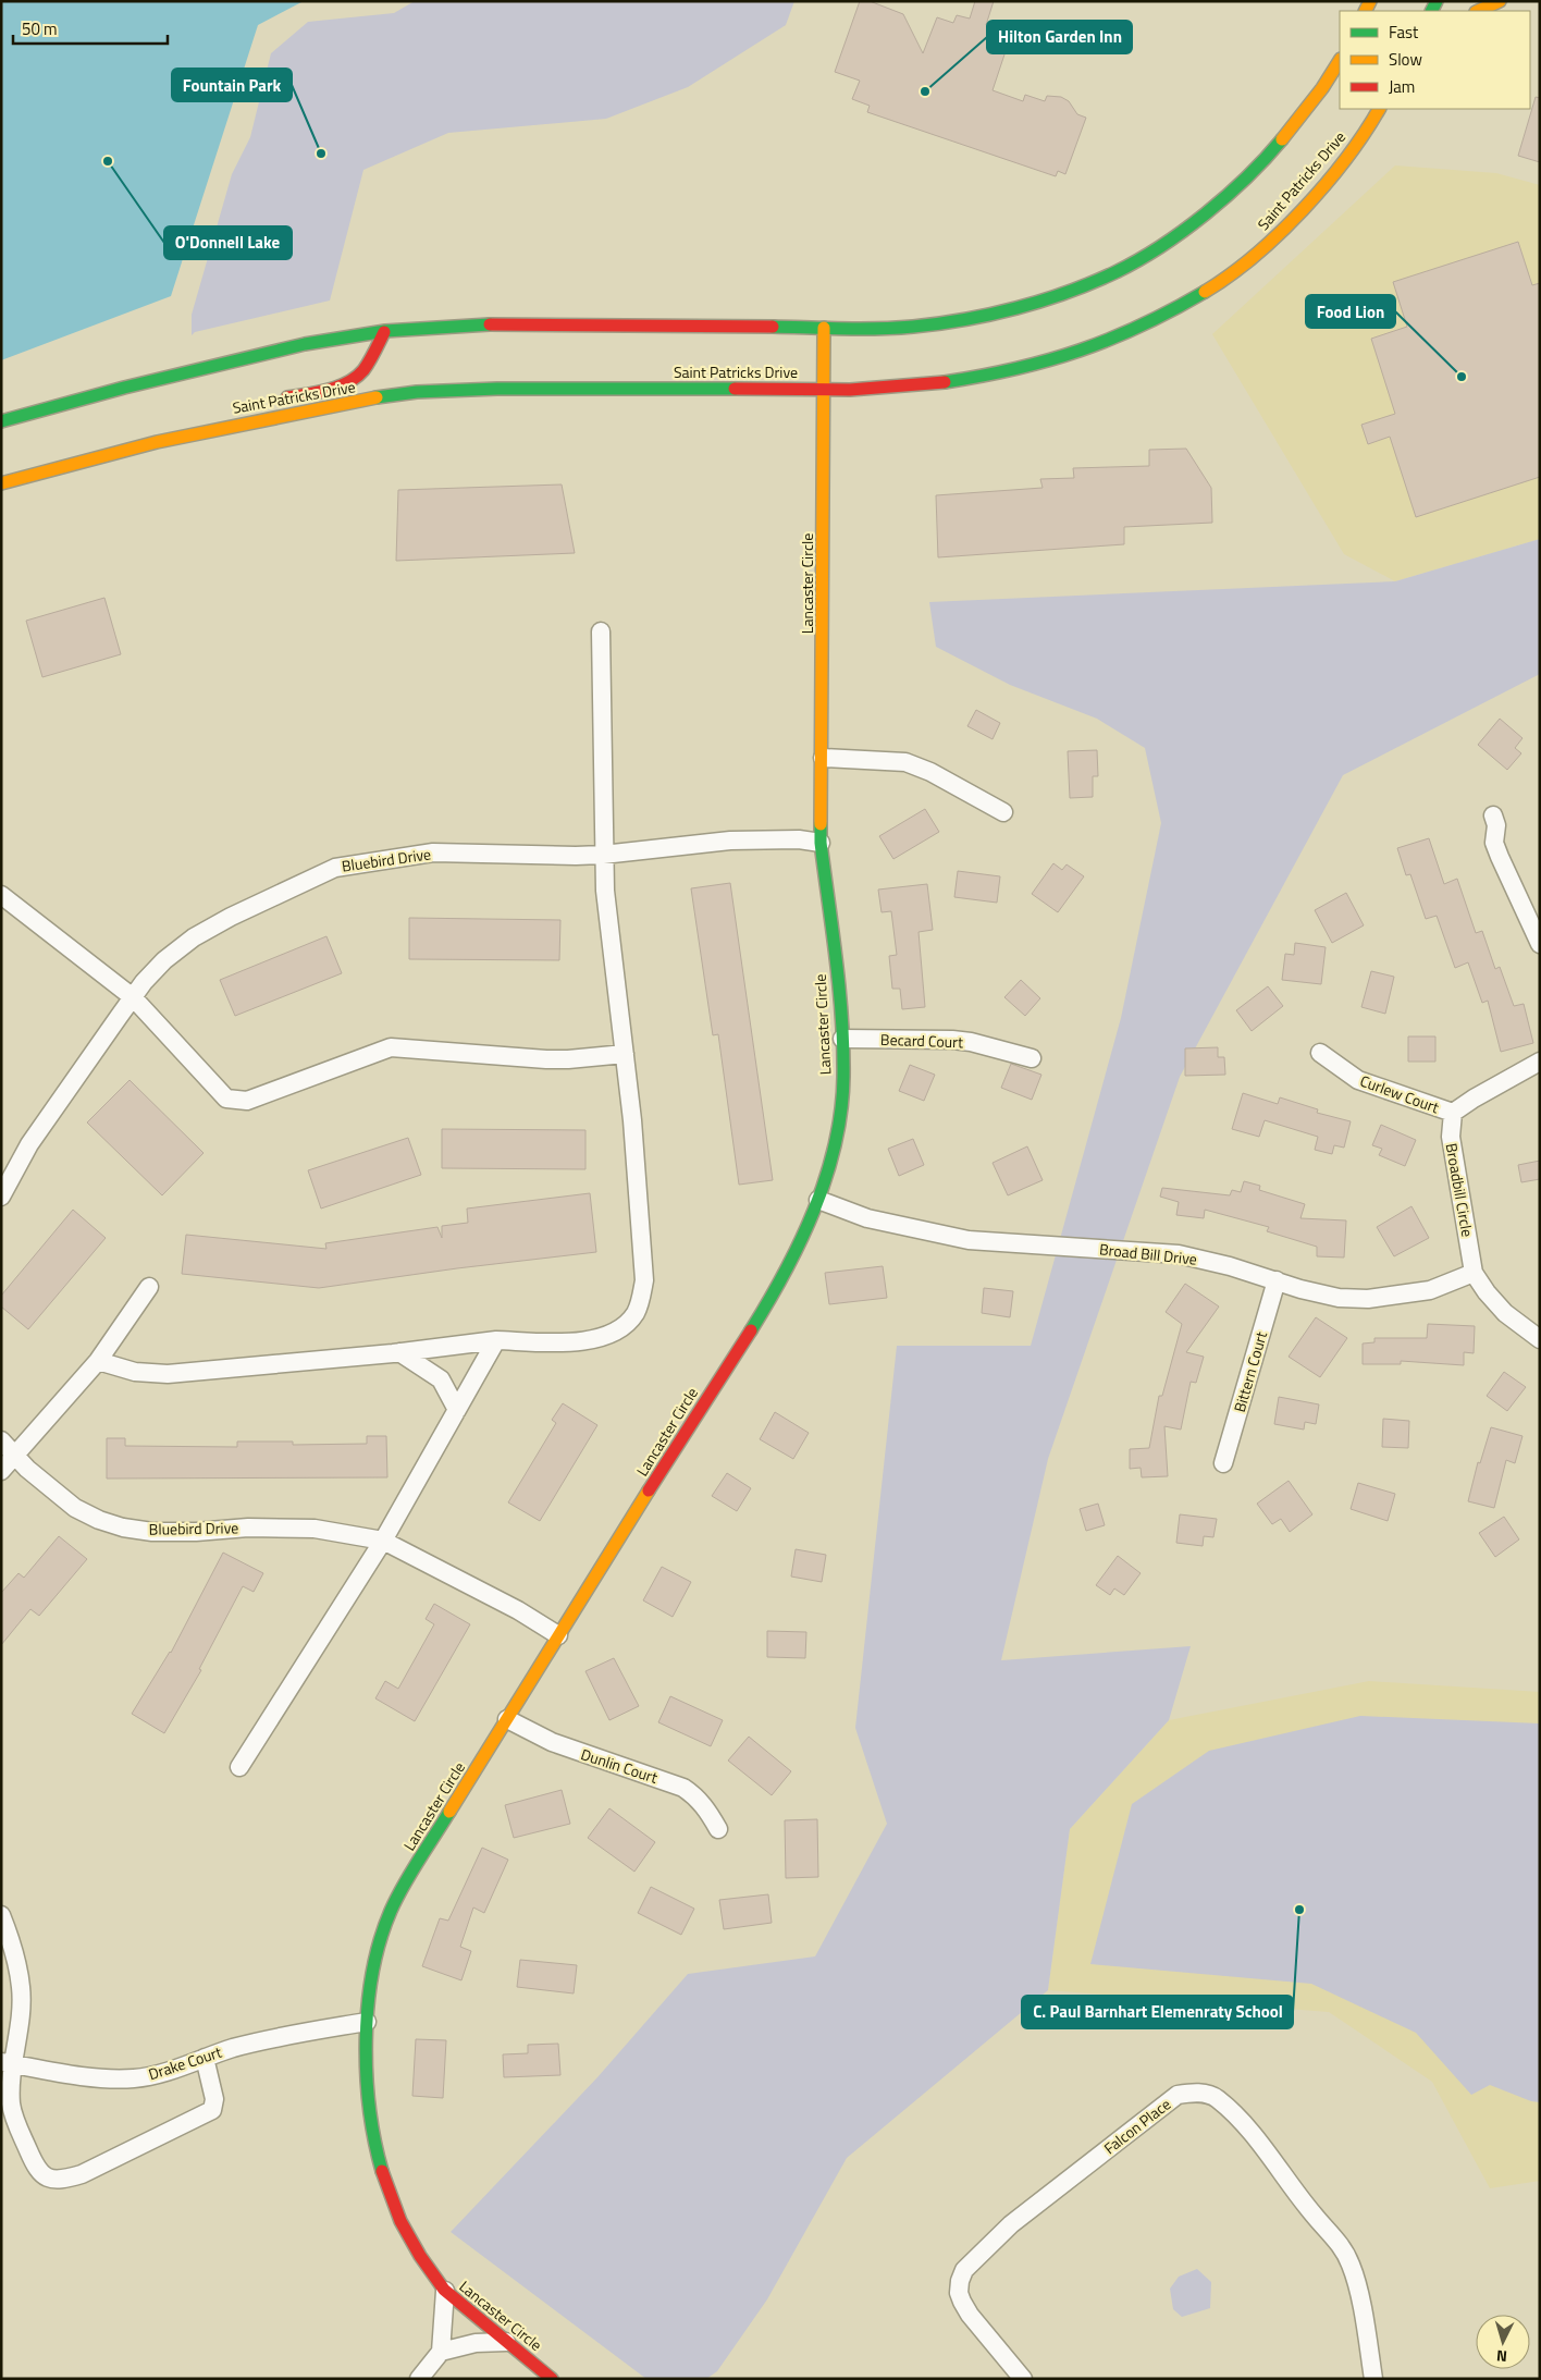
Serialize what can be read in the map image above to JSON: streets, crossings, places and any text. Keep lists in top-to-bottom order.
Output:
{
  "streets": {
    "main road": ["Saint Patricks Drive", "Lancaster Circle"],
    "street": [
      "Bluebird Drive",
      "Becard Court",
      "Curlew Court",
      "Broadbill Circle",
      "Broad Bill Drive",
      "Bittern Court",
      "Dunlin Court",
      "Drake Court",
      "Falcon Place"
    ]
  },
  "crossings": [
    ["Saint Patricks Drive", "Lancaster Circle"],
    ["Lancaster Circle", "Bluebird Drive"],
    ["Lancaster Circle", "Becard Court"],
    ["Lancaster Circle", "Broad Bill Drive"],
    ["Lancaster Circle", "Dunlin Court"],
    ["Lancaster Circle", "Drake Court"],
    ["Curlew Court", "Broadbill Circle"],
    ["Broadbill Circle", "Broad Bill Drive"],
    ["Broad Bill Drive", "Bittern Court"]
  ],
  "places": [
    "Hilton Garden Inn",
    "Fountain Park",
    "O'Donnell Lake",
    "Food Lion",
    "C. Paul Barnhart Elemenraty School"
  ],
  "legend": ["Fast", "Slow", "Jam"],
  "scale_bar": "50 m",
  "north": "bottom"
}
